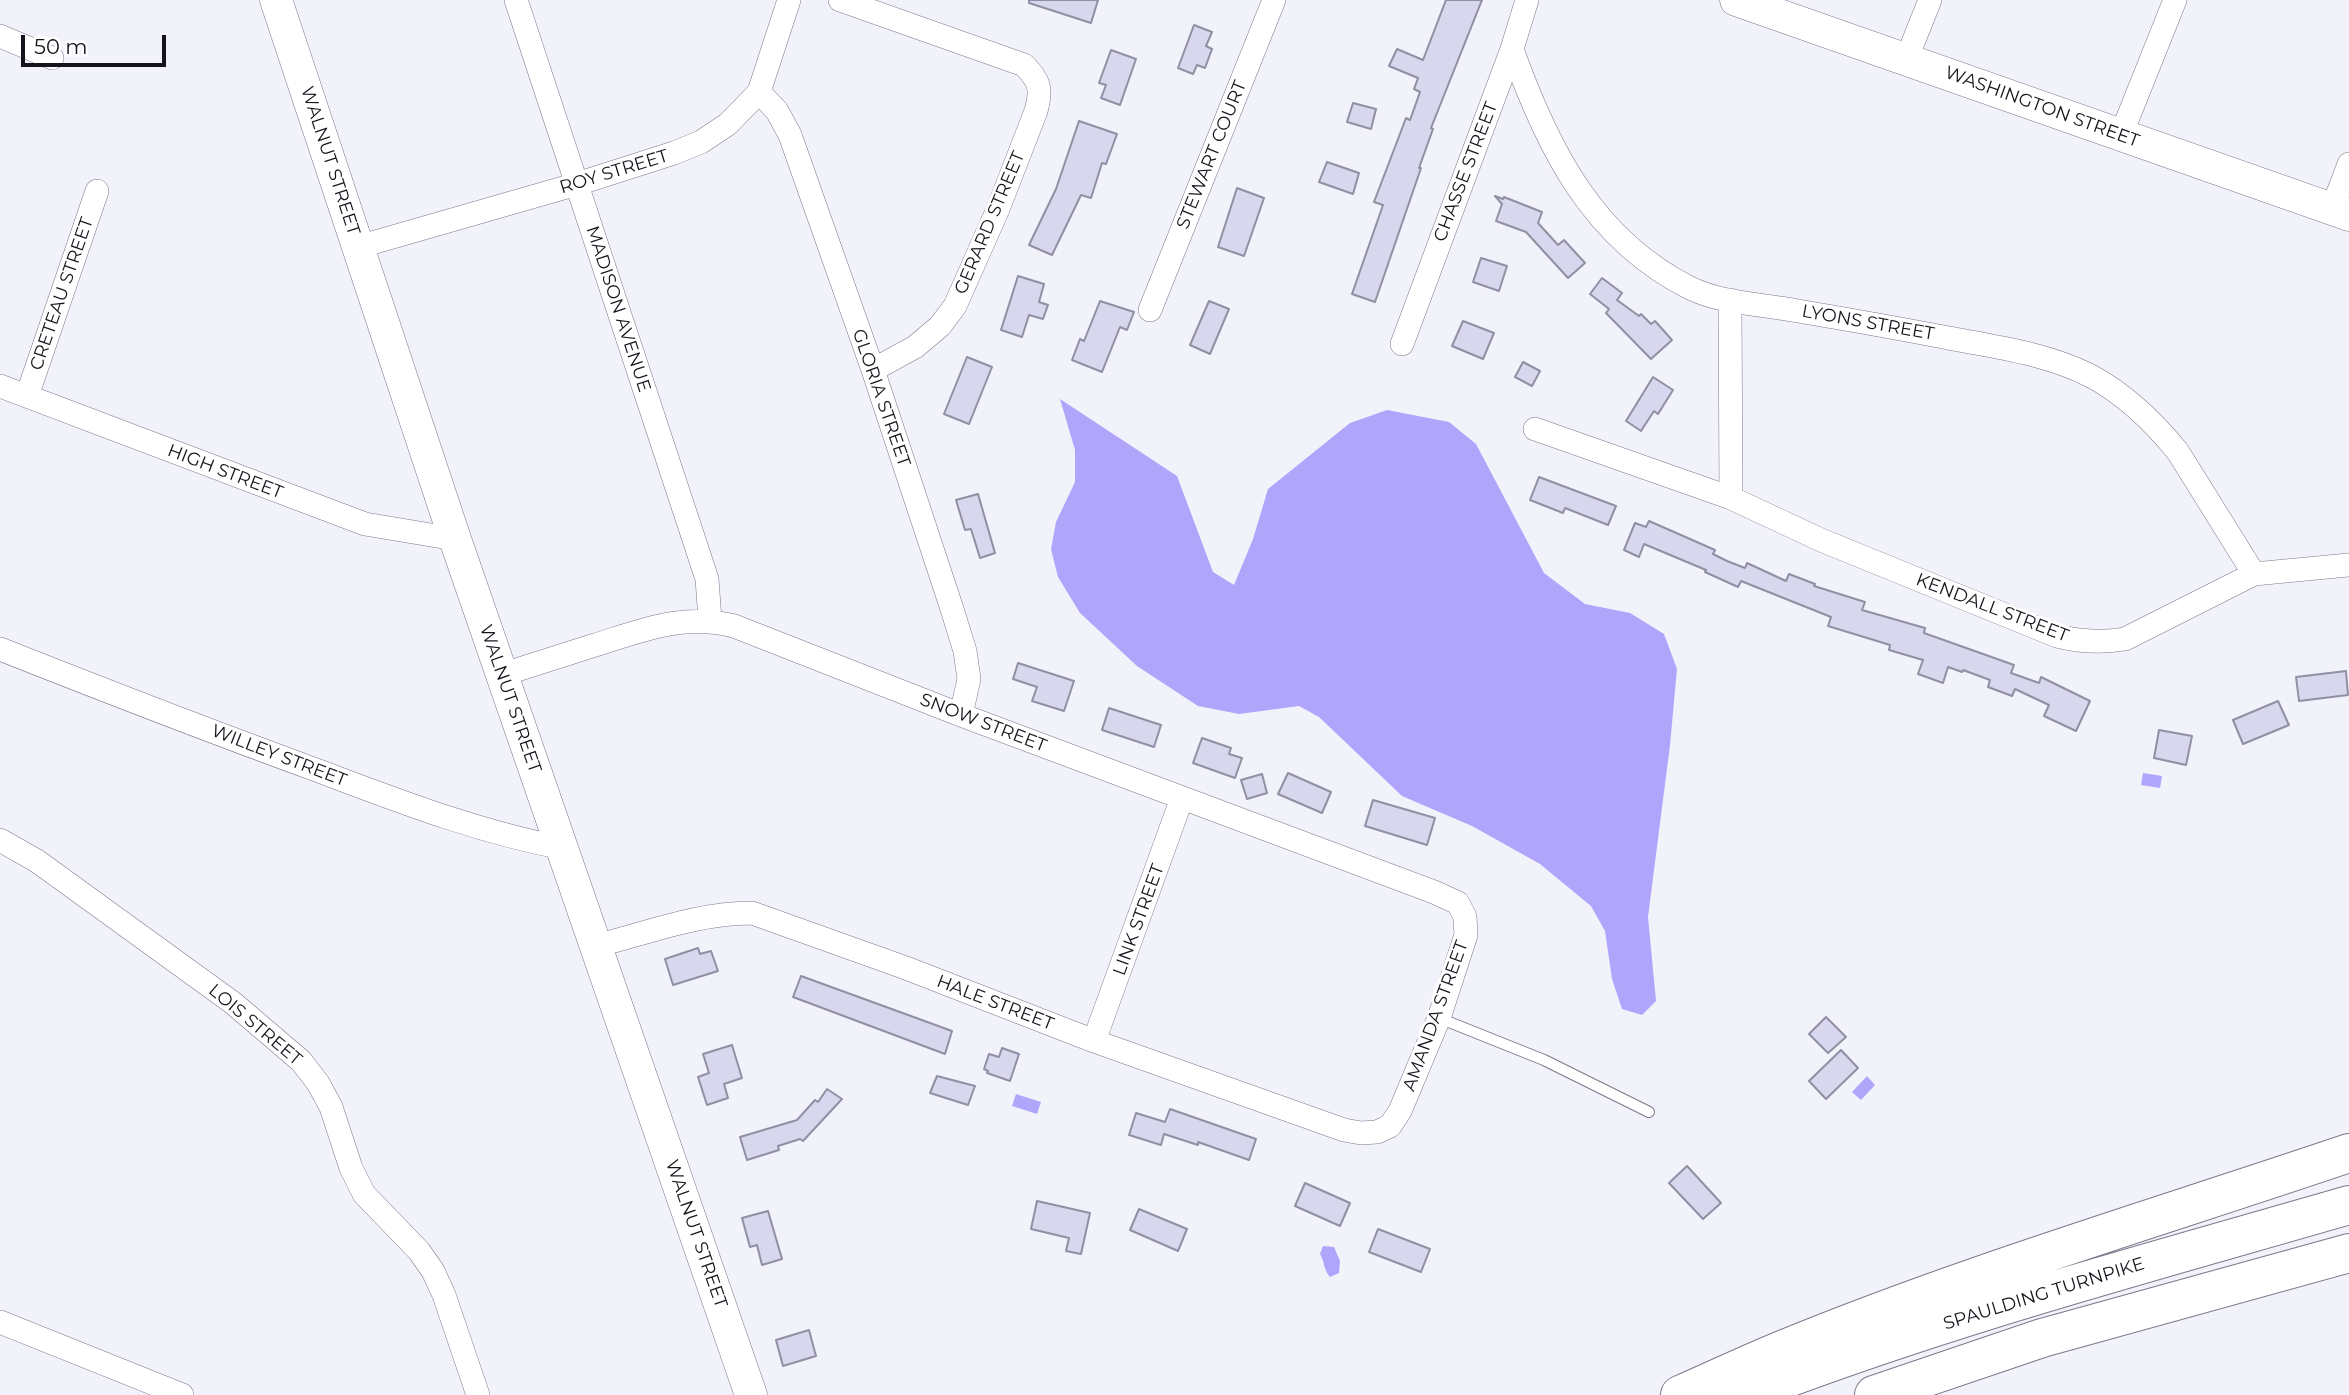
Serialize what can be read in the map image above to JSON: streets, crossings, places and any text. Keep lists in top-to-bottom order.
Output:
{
  "streets": {
    "highway": ["SPAULDING TURNPIKE"],
    "main road": ["WASHINGTON STREET", "WALNUT STREET"],
    "street": [
      "STEWART COURT",
      "ROY STREET",
      "CHASSE STREET",
      "GERARD STREET",
      "CRETEAU STREET",
      "MADISON AVENUE",
      "LYONS STREET",
      "GLORIA STREET",
      "HIGH STREET",
      "KENDALL STREET",
      "SNOW STREET",
      "WILLEY STREET",
      "LINK STREET",
      "HALE STREET",
      "AMANDA STREET",
      "LOIS STREET"
    ]
  },
  "crossings": [
    ["WALNUT STREET", "ROY STREET"],
    ["WALNUT STREET", "HIGH STREET"],
    ["WALNUT STREET", "SNOW STREET"],
    ["WALNUT STREET", "WILLEY STREET"],
    ["WALNUT STREET", "HALE STREET"],
    ["ROY STREET", "MADISON AVENUE"],
    ["ROY STREET", "GLORIA STREET"],
    ["CHASSE STREET", "LYONS STREET"],
    ["GERARD STREET", "GLORIA STREET"],
    ["CRETEAU STREET", "HIGH STREET"],
    ["MADISON AVENUE", "SNOW STREET"],
    ["LYONS STREET", "KENDALL STREET"],
    ["GLORIA STREET", "SNOW STREET"],
    ["SNOW STREET", "LINK STREET"],
    ["SNOW STREET", "AMANDA STREET"],
    ["LINK STREET", "HALE STREET"],
    ["HALE STREET", "AMANDA STREET"]
  ],
  "scale_bar": "50 m"
}
